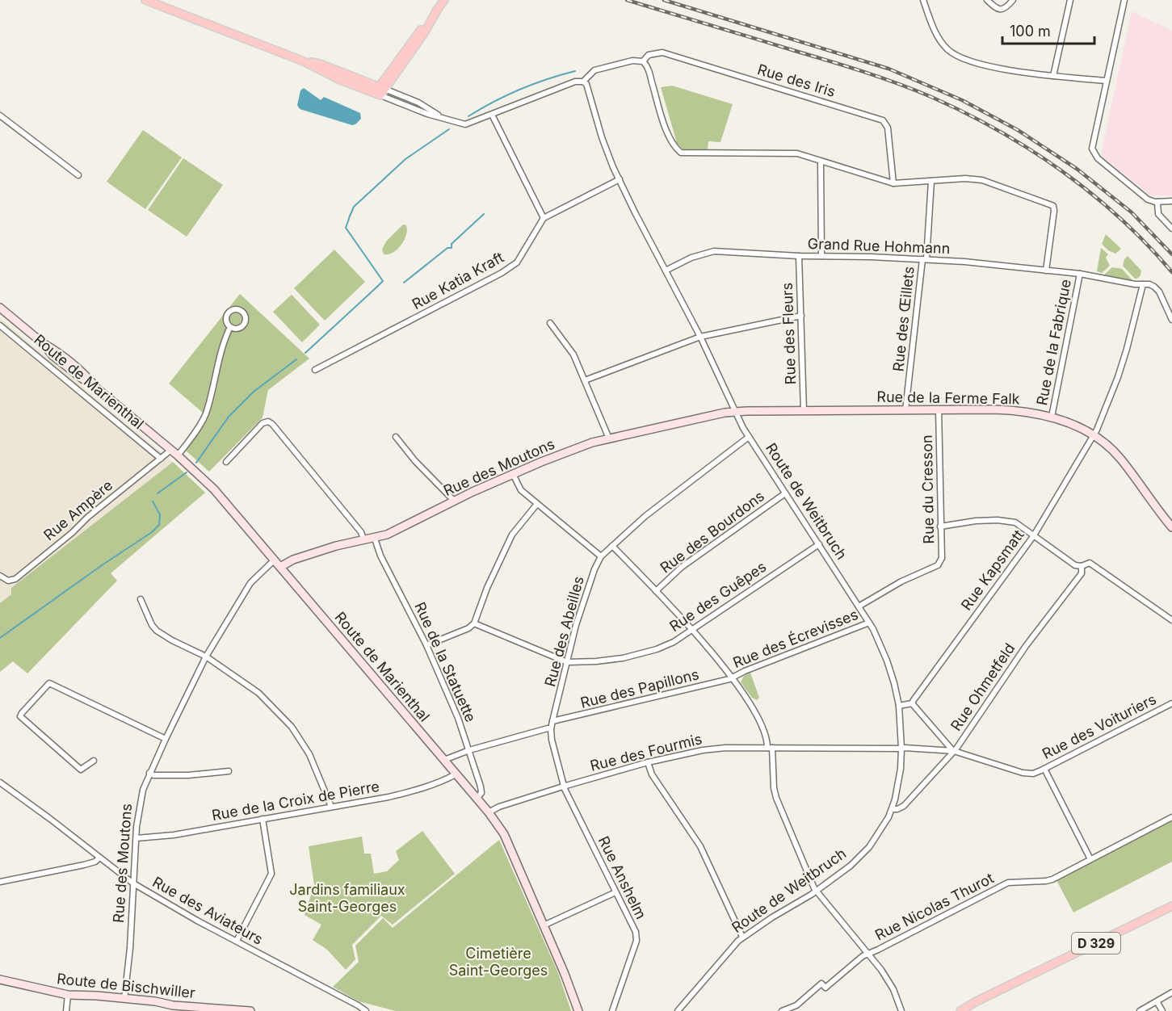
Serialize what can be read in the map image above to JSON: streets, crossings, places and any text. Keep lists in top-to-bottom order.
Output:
{
  "streets": {
    "main road": ["D 329"],
    "street": [
      "Rue des Iris",
      "Grand Rue Hohmann",
      "Rue Katia Kraft",
      "Rue des Œillets",
      "Rue des Fleurs",
      "Rue de la Fabrique",
      "Route de Marienthal",
      "Rue de la Ferme Falk",
      "Rue des Moutons",
      "Rue du Cresson",
      "Route de Weitbruch",
      "Rue Ampère",
      "Rue des Bourdons",
      "Rue Kapsmatt",
      "Rue des Guêpes",
      "Rue des Abeilles",
      "Rue des Écrevisses",
      "Rue de la Statuette",
      "Rue Ohmetfeld",
      "Rue des Papillons",
      "Rue des Voituriers",
      "Rue des Fourmis",
      "Rue de la Croix de Pierre",
      "Rue Anshelm",
      "Rue Nicolas Thurot",
      "Rue des Aviateurs",
      "Route de Bischwiller"
    ]
  },
  "crossings": [
    ["Grand Rue Hohmann", "Rue des Œillets"],
    ["Grand Rue Hohmann", "Rue des Fleurs"],
    ["Grand Rue Hohmann", "Rue de la Fabrique"],
    ["Grand Rue Hohmann", "Route de Weitbruch"],
    ["Grand Rue Hohmann", "Rue Kapsmatt"],
    ["Rue des Œillets", "Rue de la Ferme Falk"],
    ["Rue des Fleurs", "Rue de la Ferme Falk"],
    ["Rue de la Fabrique", "Rue de la Ferme Falk"],
    ["Route de Marienthal", "Rue des Moutons"],
    ["Route de Marienthal", "Rue Ampère"],
    ["Route de Marienthal", "Rue de la Statuette"],
    ["Route de Marienthal", "Rue des Fourmis"],
    ["Route de Marienthal", "Rue de la Croix de Pierre"],
    ["Rue de la Ferme Falk", "Rue des Moutons"],
    ["Rue de la Ferme Falk", "Rue du Cresson"],
    ["Rue de la Ferme Falk", "Route de Weitbruch"],
    ["Rue de la Ferme Falk", "Rue Kapsmatt"],
    ["Rue des Moutons", "Route de Weitbruch"],
    ["Rue des Moutons", "Rue de la Statuette"],
    ["Rue des Moutons", "Rue de la Croix de Pierre"],
    ["Rue des Moutons", "Rue des Aviateurs"],
    ["Rue des Moutons", "Route de Bischwiller"],
    ["Rue du Cresson", "Route de Weitbruch"],
    ["Route de Weitbruch", "Rue des Bourdons"],
    ["Route de Weitbruch", "Rue des Guêpes"],
    ["Route de Weitbruch", "Rue des Abeilles"],
    ["Route de Weitbruch", "Rue des Écrevisses"],
    ["Route de Weitbruch", "Rue Ohmetfeld"],
    ["Route de Weitbruch", "Rue des Voituriers"],
    ["Route de Weitbruch", "Rue des Fourmis"],
    ["Rue des Guêpes", "Rue des Abeilles"],
    ["Rue des Abeilles", "Rue des Papillons"],
    ["Rue des Abeilles", "Rue des Fourmis"],
    ["Rue des Abeilles", "Rue Anshelm"],
    ["Rue des Écrevisses", "Rue des Papillons"],
    ["Rue Ohmetfeld", "Rue des Voituriers"],
    ["Rue des Voituriers", "Rue des Fourmis"],
    ["Rue des Fourmis", "Rue Anshelm"]
  ],
  "parks": ["Jardins familiaux Saint-Georges", "Cimetière Saint-Georges"],
  "scale_bar": "100 m"
}
